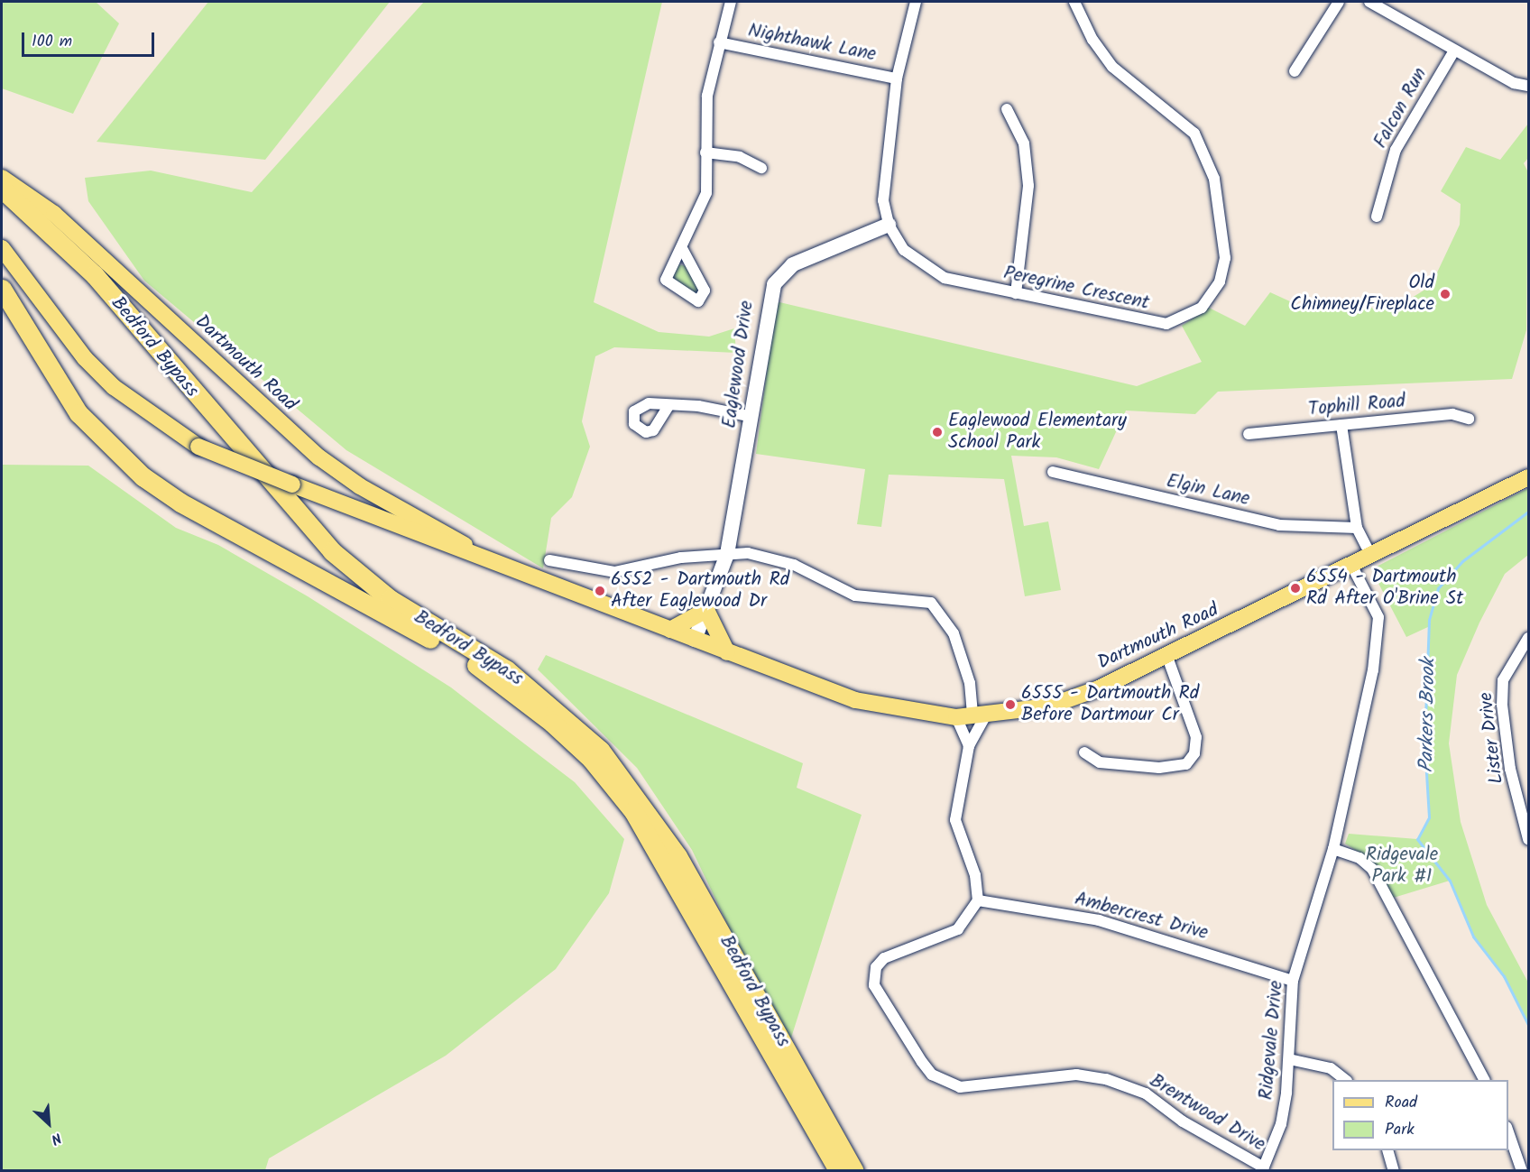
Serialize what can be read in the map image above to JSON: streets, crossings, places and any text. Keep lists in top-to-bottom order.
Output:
{
  "streets": {
    "highway": ["Bedford Bypass"],
    "main road": ["Dartmouth Road"],
    "street": [
      "Nighthawk Lane",
      "Falcon Run",
      "Peregrine Crescent",
      "Eaglewood Drive",
      "Tophill Road",
      "Elgin Lane",
      "Lister Drive",
      "Ambercrest Drive",
      "Ridgevale Drive",
      "Brentwood Drive"
    ]
  },
  "crossings": [
    ["Peregrine Crescent", "Eaglewood Drive"],
    ["Dartmouth Road", "Eaglewood Drive"],
    ["Dartmouth Road", "Ridgevale Drive"],
    ["Ambercrest Drive", "Ridgevale Drive"],
    ["Ambercrest Drive", "Brentwood Drive"],
    ["Ridgevale Drive", "Brentwood Drive"]
  ],
  "water": ["Parkers Brook"],
  "parks": ["Ridgevale Park #1"],
  "places": [
    "Old Chimney/Fireplace",
    "Eaglewood Elementary School Park",
    "6554 - Dartmouth Rd After O'Brine St",
    "6552 - Dartmouth Rd After Eaglewood Dr",
    "6555 - Dartmouth Rd Before Dartmour Cr"
  ],
  "legend": ["Road", "Park"],
  "scale_bar": "100 m",
  "north": "bottom right"
}
